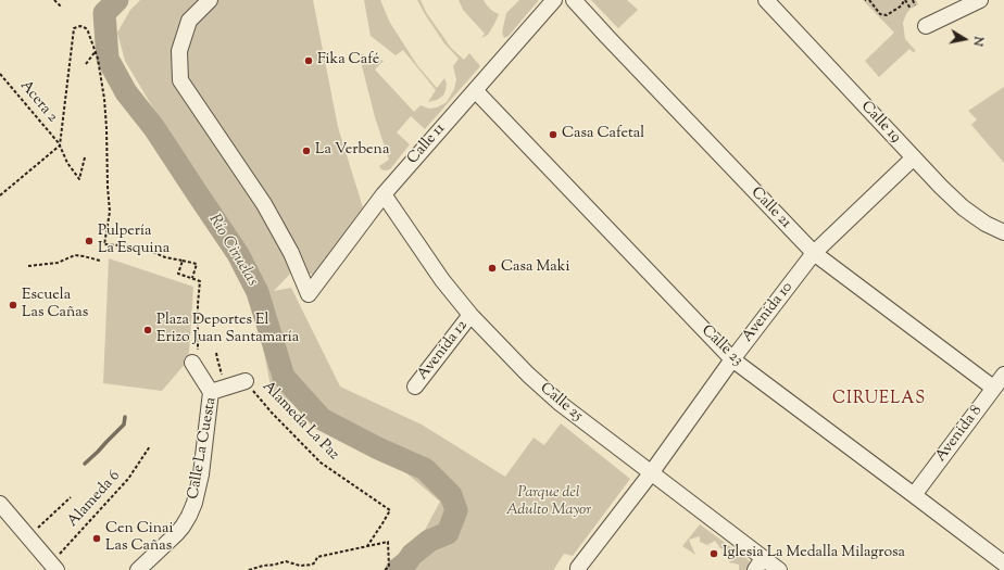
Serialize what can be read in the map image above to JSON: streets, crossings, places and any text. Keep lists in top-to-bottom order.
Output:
{
  "streets": {
    "street": [
      "Calle 19",
      "Calle 11",
      "Calle 21",
      "Avenida 10",
      "Calle 23",
      "Avenida 12",
      "Calle 25",
      "Avenida 8",
      "Calle La Cuesta"
    ],
    "path": ["Acera 2", "Alameda La Paz", "Alameda 6"]
  },
  "crossings": [
    ["Calle 19", "Avenida 10"],
    ["Calle 11", "Calle 23"],
    ["Calle 11", "Calle 25"],
    ["Calle 21", "Avenida 10"],
    ["Calle 21", "Avenida 8"],
    ["Avenida 10", "Calle 23"],
    ["Avenida 10", "Calle 25"],
    ["Calle 23", "Avenida 8"],
    ["Avenida 12", "Calle 25"],
    ["Alameda La Paz", "Calle La Cuesta"]
  ],
  "districts": ["CIRUELAS"],
  "water": ["Río Ciruelas"],
  "parks": ["Parque del Adulto Mayor"],
  "places": [
    "Fika Café",
    "Casa Cafetal",
    "La Verbena",
    "Pulpería La Esquina",
    "Casa Maki",
    "Escuela Las Cañas",
    "Plaza Deportes El Erizo Juan Santamaría",
    "Cen Cinai Las Cañas",
    "Iglesia La Medalla Milagrosa"
  ],
  "north": "right"
}
